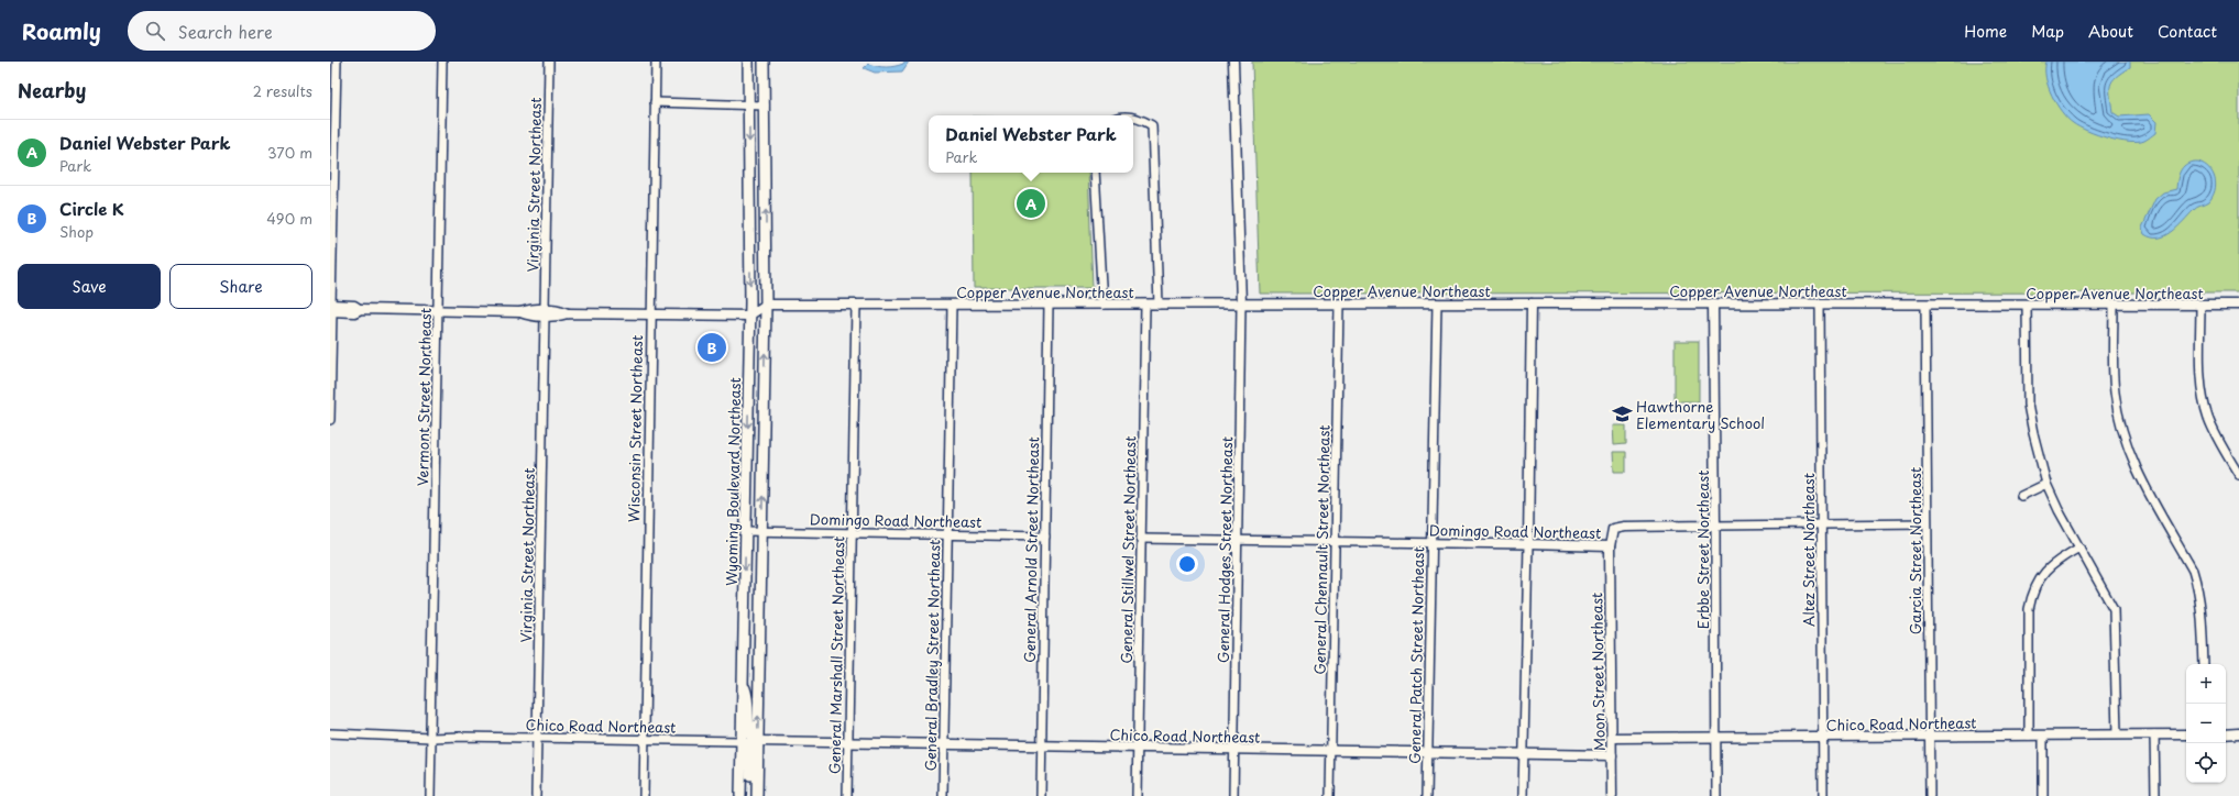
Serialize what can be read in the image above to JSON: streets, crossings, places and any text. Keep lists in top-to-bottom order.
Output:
{
  "streets": {
    "main road": ["Wyoming Boulevard Northeast"],
    "street": [
      "Virginia Street Northeast",
      "Copper Avenue Northeast",
      "Vermont Street Northeast",
      "Wisconsin Street Northeast",
      "Domingo Road Northeast",
      "General Arnold Street Northeast",
      "General Stillwel Street Northeast",
      "General Hodges Street Northeast",
      "General Chennault Street Northeast",
      "Erbbe Street Northeast",
      "Altez Street Northeast",
      "Garcia Street Northeast",
      "General Marshall Street Northeast",
      "General Bradley Street Northeast",
      "General Patch Street Northeast",
      "Moon Street Northeast",
      "Chico Road Northeast"
    ]
  },
  "crossings": [
    ["Virginia Street Northeast", "Chico Road Northeast"],
    ["Copper Avenue Northeast", "Wyoming Boulevard Northeast"],
    ["Copper Avenue Northeast", "General Arnold Street Northeast"],
    ["Copper Avenue Northeast", "General Stillwel Street Northeast"],
    ["Copper Avenue Northeast", "General Hodges Street Northeast"],
    ["Copper Avenue Northeast", "General Chennault Street Northeast"],
    ["Copper Avenue Northeast", "Erbbe Street Northeast"],
    ["Copper Avenue Northeast", "Altez Street Northeast"],
    ["Copper Avenue Northeast", "Garcia Street Northeast"],
    ["Copper Avenue Northeast", "General Marshall Street Northeast"],
    ["Copper Avenue Northeast", "General Bradley Street Northeast"],
    ["Copper Avenue Northeast", "General Patch Street Northeast"],
    ["Vermont Street Northeast", "Chico Road Northeast"],
    ["Wisconsin Street Northeast", "Chico Road Northeast"],
    ["Wyoming Boulevard Northeast", "Domingo Road Northeast"],
    ["Wyoming Boulevard Northeast", "Chico Road Northeast"],
    ["Domingo Road Northeast", "General Arnold Street Northeast"],
    ["Domingo Road Northeast", "General Stillwel Street Northeast"],
    ["Domingo Road Northeast", "General Hodges Street Northeast"],
    ["Domingo Road Northeast", "General Chennault Street Northeast"],
    ["Domingo Road Northeast", "Erbbe Street Northeast"],
    ["Domingo Road Northeast", "Altez Street Northeast"],
    ["Domingo Road Northeast", "Garcia Street Northeast"],
    ["Domingo Road Northeast", "General Marshall Street Northeast"],
    ["Domingo Road Northeast", "General Bradley Street Northeast"],
    ["Domingo Road Northeast", "General Patch Street Northeast"],
    ["Domingo Road Northeast", "Moon Street Northeast"],
    ["General Arnold Street Northeast", "Chico Road Northeast"],
    ["General Stillwel Street Northeast", "Chico Road Northeast"],
    ["General Hodges Street Northeast", "Chico Road Northeast"],
    ["General Chennault Street Northeast", "Chico Road Northeast"],
    ["Erbbe Street Northeast", "Chico Road Northeast"],
    ["Altez Street Northeast", "Chico Road Northeast"],
    ["Garcia Street Northeast", "Chico Road Northeast"],
    ["General Marshall Street Northeast", "Chico Road Northeast"],
    ["General Bradley Street Northeast", "Chico Road Northeast"],
    ["General Patch Street Northeast", "Chico Road Northeast"],
    ["Moon Street Northeast", "Chico Road Northeast"]
  ],
  "places": {
    "school or university": ["Hawthorne Elementary School"]
  },
  "page": {
    "header": "Roamly",
    "search": "Search here",
    "nav": [
      "Home",
      "Map",
      "About",
      "Contact"
    ],
    "heading": ["Nearby", "2 results"],
    "popup": ["Daniel Webster Park", "Park"],
    "list": [
      {
        "mark": "A",
        "name": "Daniel Webster Park",
        "note": "Park",
        "value": "370 m"
      },
      {
        "mark": "B",
        "name": "Circle K",
        "note": "Shop",
        "value": "490 m"
      }
    ],
    "pins": ["A", "B"],
    "buttons": ["Save", "Share"],
    "map_buttons": ["+", "−"]
  }
}
